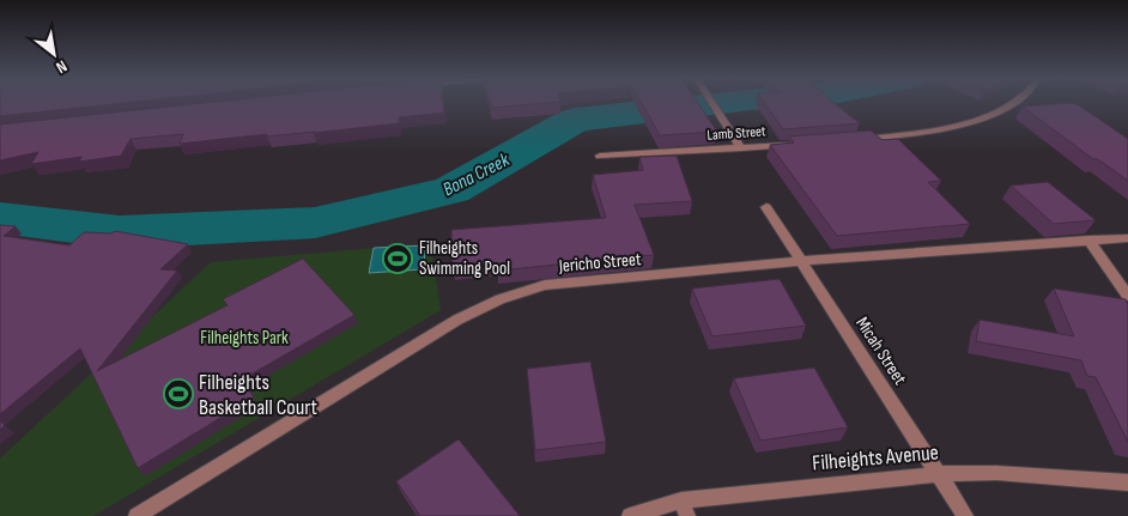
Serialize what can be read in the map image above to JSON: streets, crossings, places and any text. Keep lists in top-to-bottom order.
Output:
{
  "streets": {
    "street": [
      "Lamb Street",
      "Jericho Street",
      "Micah Street",
      "Filheights Avenue"
    ]
  },
  "crossings": [
    ["Jericho Street", "Micah Street"],
    ["Micah Street", "Filheights Avenue"]
  ],
  "water": ["Bona Creek"],
  "parks": ["Filheights Park"],
  "places": {
    "sports": ["Filheights Swimming Pool", "Filheights Basketball Court"]
  },
  "north": "bottom right"
}
